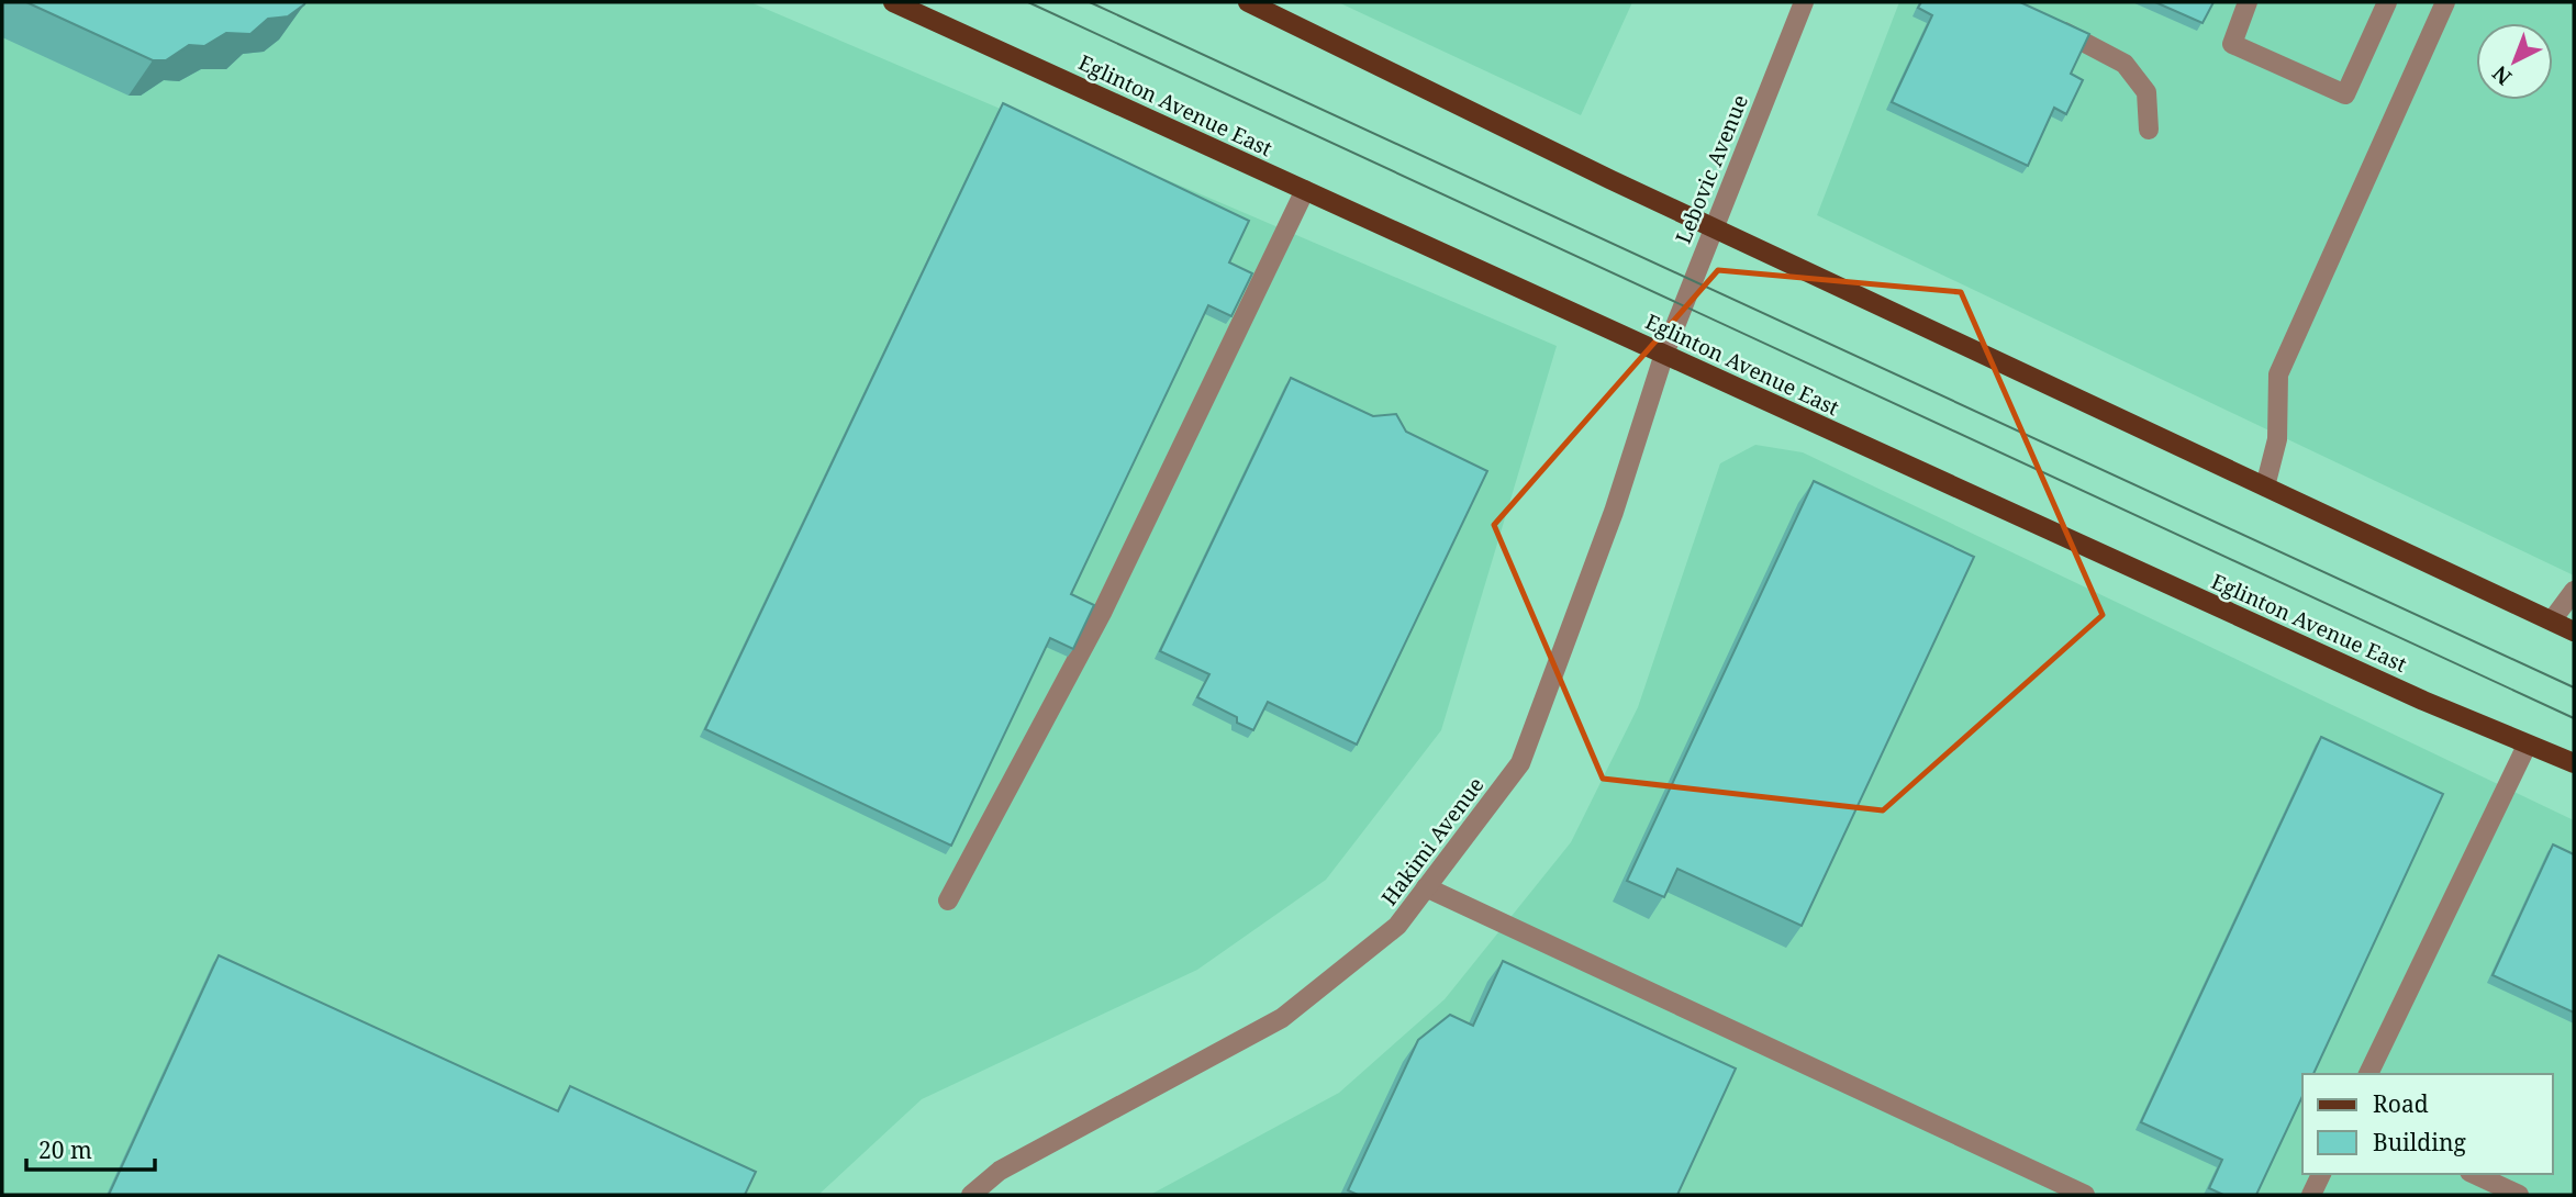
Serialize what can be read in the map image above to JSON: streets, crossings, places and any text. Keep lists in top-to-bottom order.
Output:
{
  "streets": {
    "main road": ["Eglinton Avenue East"],
    "street": ["Lebovic Avenue", "Hakimi Avenue"]
  },
  "crossings": [
    ["Eglinton Avenue East", "Lebovic Avenue"],
    ["Eglinton Avenue East", "Hakimi Avenue"],
    ["Lebovic Avenue", "Hakimi Avenue"]
  ],
  "legend": ["Road", "Building"],
  "scale_bar": "20 m",
  "north": "bottom left"
}
